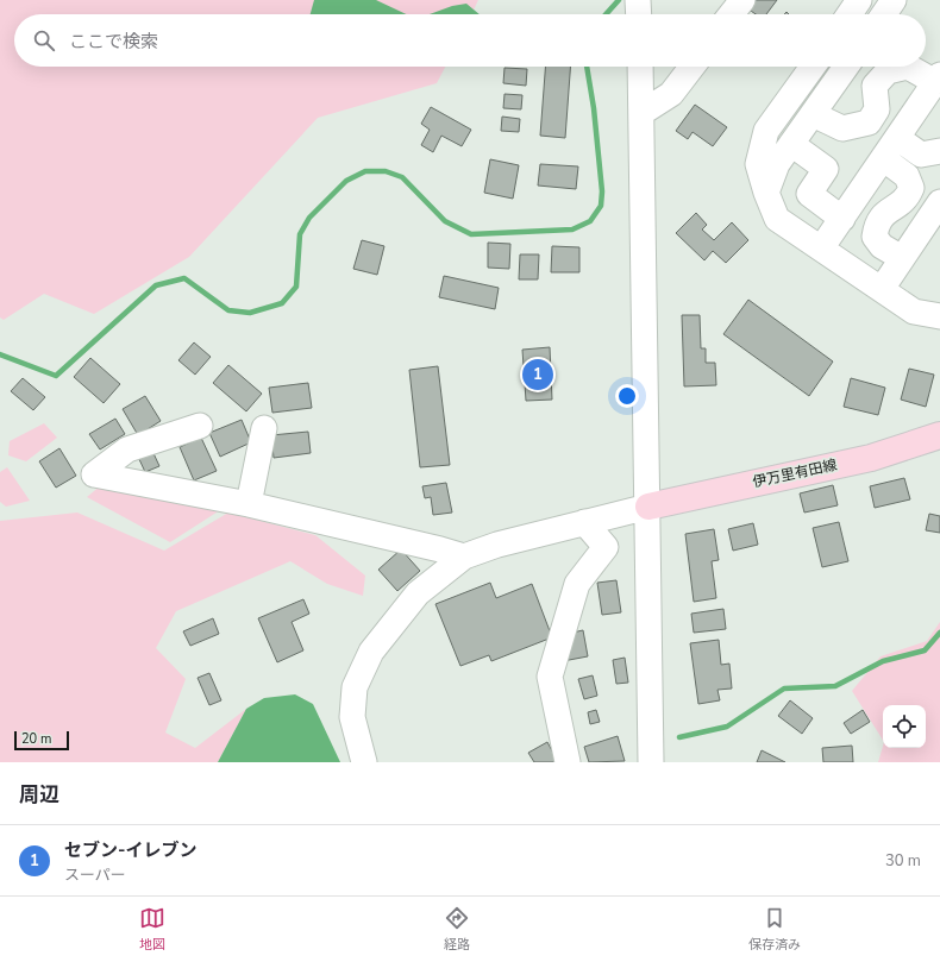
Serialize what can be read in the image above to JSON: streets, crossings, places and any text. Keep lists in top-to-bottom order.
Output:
{
  "streets": {
    "main road": ["伊万里有田線"]
  },
  "scale_bar": "20 m",
  "page": {
    "search": "ここで検索",
    "pins": "1",
    "scale": "20 m",
    "heading": "周辺",
    "list": [
      {
        "mark": "1",
        "name": "セブン-イレブン",
        "note": "スーパー",
        "value": "30 m"
      }
    ],
    "nav": ["地図", "経路", "保存済み"]
  }
}
